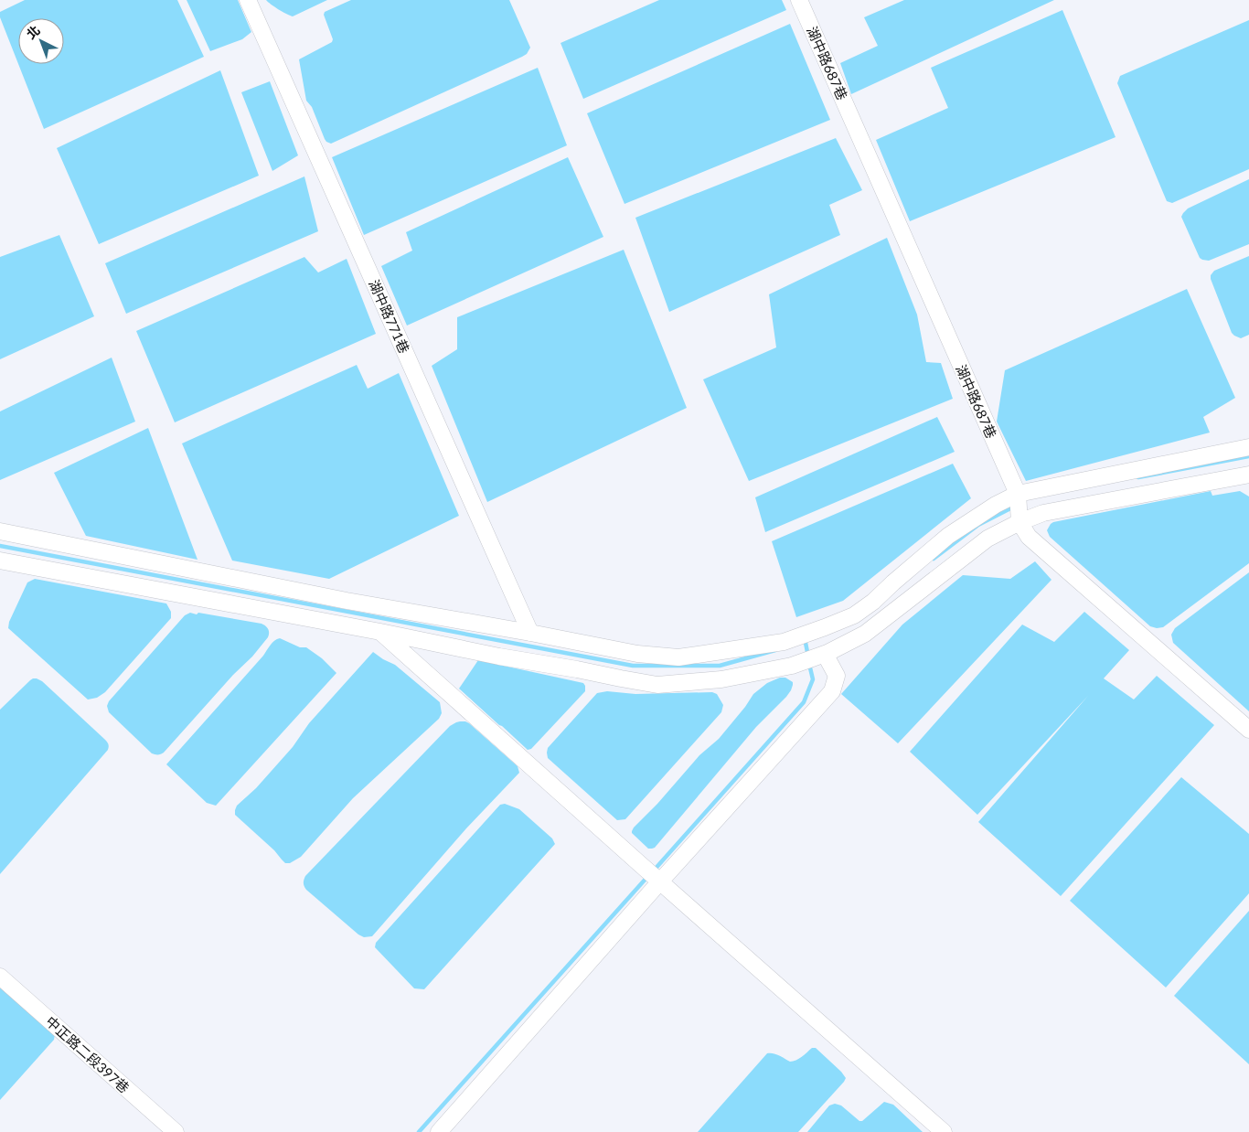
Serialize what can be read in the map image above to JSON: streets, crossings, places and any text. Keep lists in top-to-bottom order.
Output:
{
  "streets": {
    "street": ["湖中路687巷", "湖中路771巷", "中正路二段397巷"]
  },
  "north": "top left"
}
